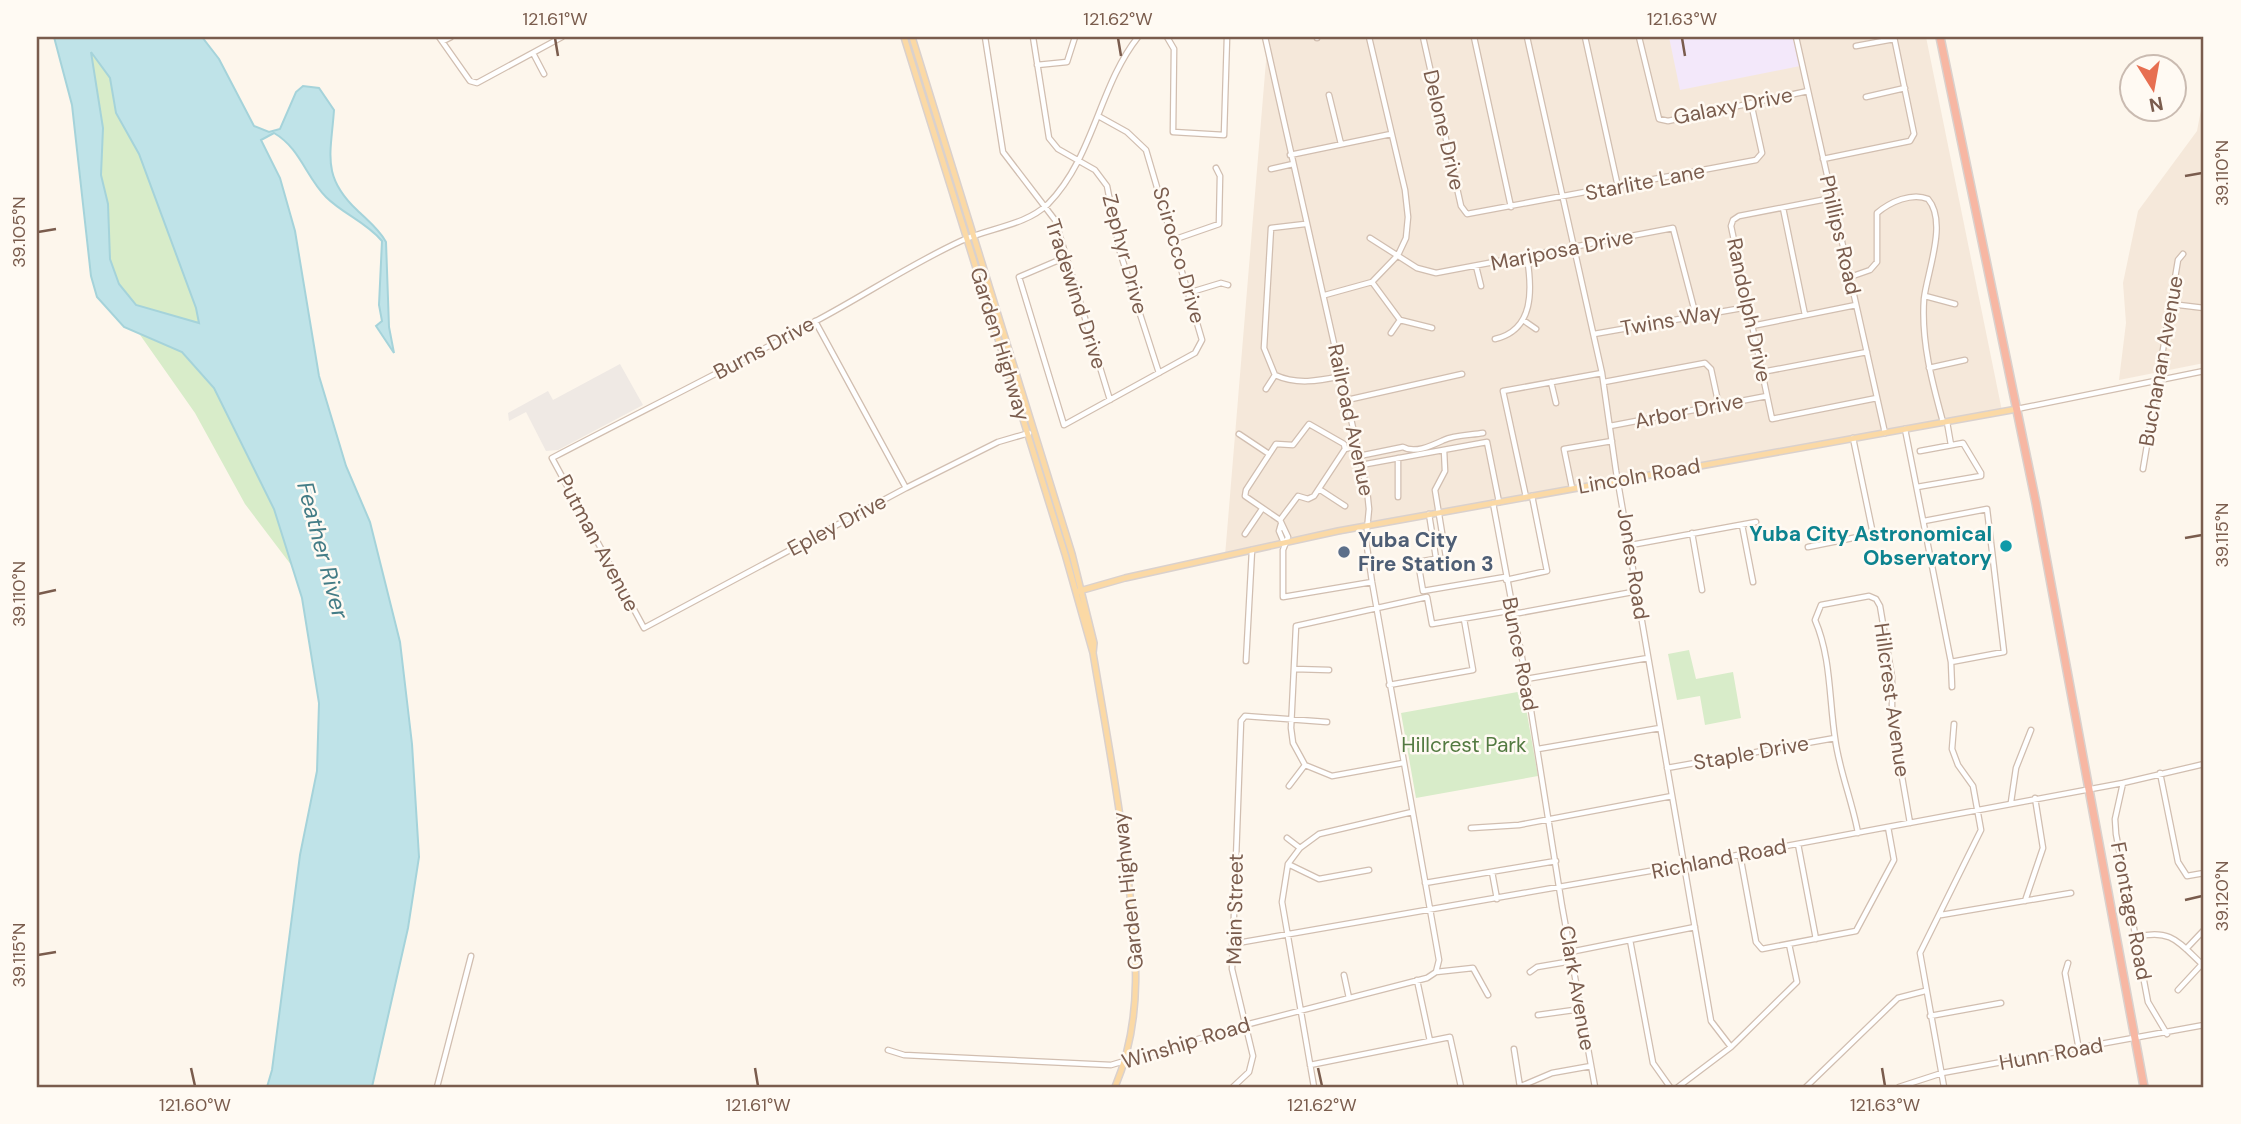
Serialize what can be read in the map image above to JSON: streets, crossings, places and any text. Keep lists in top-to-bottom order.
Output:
{
  "streets": {
    "main road": ["Garden Highway", "Lincoln Road"],
    "street": [
      "Galaxy Drive",
      "Delone Drive",
      "Starlite Lane",
      "Phillips Road",
      "Mariposa Drive",
      "Zephyr Drive",
      "Scirocco Drive",
      "Tradewind Drive",
      "Randolph Drive",
      "Twins Way",
      "Burns Drive",
      "Buchanan Avenue",
      "Arbor Drive",
      "Railroad Avenue",
      "Epley Drive",
      "Putman Avenue",
      "Jones Road",
      "Bunce Road",
      "Hillcrest Avenue",
      "Staple Drive",
      "Richland Road",
      "Main Street",
      "Frontage Road",
      "Clark Avenue",
      "Winship Road",
      "Hunn Road"
    ]
  },
  "crossings": [
    ["Galaxy Drive", "Starlite Lane"],
    ["Galaxy Drive", "Phillips Road"],
    ["Delone Drive", "Starlite Lane"],
    ["Starlite Lane", "Jones Road"],
    ["Phillips Road", "Randolph Drive"],
    ["Phillips Road", "Lincoln Road"],
    ["Mariposa Drive", "Twins Way"],
    ["Mariposa Drive", "Jones Road"],
    ["Zephyr Drive", "Scirocco Drive"],
    ["Scirocco Drive", "Tradewind Drive"],
    ["Tradewind Drive", "Burns Drive"],
    ["Randolph Drive", "Twins Way"],
    ["Randolph Drive", "Arbor Drive"],
    ["Twins Way", "Jones Road"],
    ["Garden Highway", "Burns Drive"],
    ["Garden Highway", "Lincoln Road"],
    ["Garden Highway", "Epley Drive"],
    ["Garden Highway", "Winship Road"],
    ["Burns Drive", "Putman Avenue"],
    ["Buchanan Avenue", "Lincoln Road"],
    ["Arbor Drive", "Jones Road"],
    ["Railroad Avenue", "Lincoln Road"],
    ["Railroad Avenue", "Richland Road"],
    ["Railroad Avenue", "Winship Road"],
    ["Lincoln Road", "Jones Road"],
    ["Lincoln Road", "Bunce Road"],
    ["Epley Drive", "Putman Avenue"],
    ["Jones Road", "Staple Drive"],
    ["Jones Road", "Richland Road"],
    ["Bunce Road", "Richland Road"],
    ["Bunce Road", "Clark Avenue"],
    ["Hillcrest Avenue", "Staple Drive"],
    ["Hillcrest Avenue", "Richland Road"],
    ["Richland Road", "Main Street"],
    ["Richland Road", "Frontage Road"],
    ["Richland Road", "Clark Avenue"],
    ["Main Street", "Winship Road"],
    ["Frontage Road", "Hunn Road"]
  ],
  "water": ["Feather River"],
  "parks": ["Hillcrest Park"],
  "places": ["Yuba City Astronomical Observatory", "Yuba City Fire Station 3"],
  "north": "bottom",
  "coordinates": [
    "121.61°W",
    "121.62°W",
    "121.63°W",
    "39.110°N",
    "39.105°N",
    "39.115°N",
    "39.120°N",
    "121.60°W"
  ]
}
